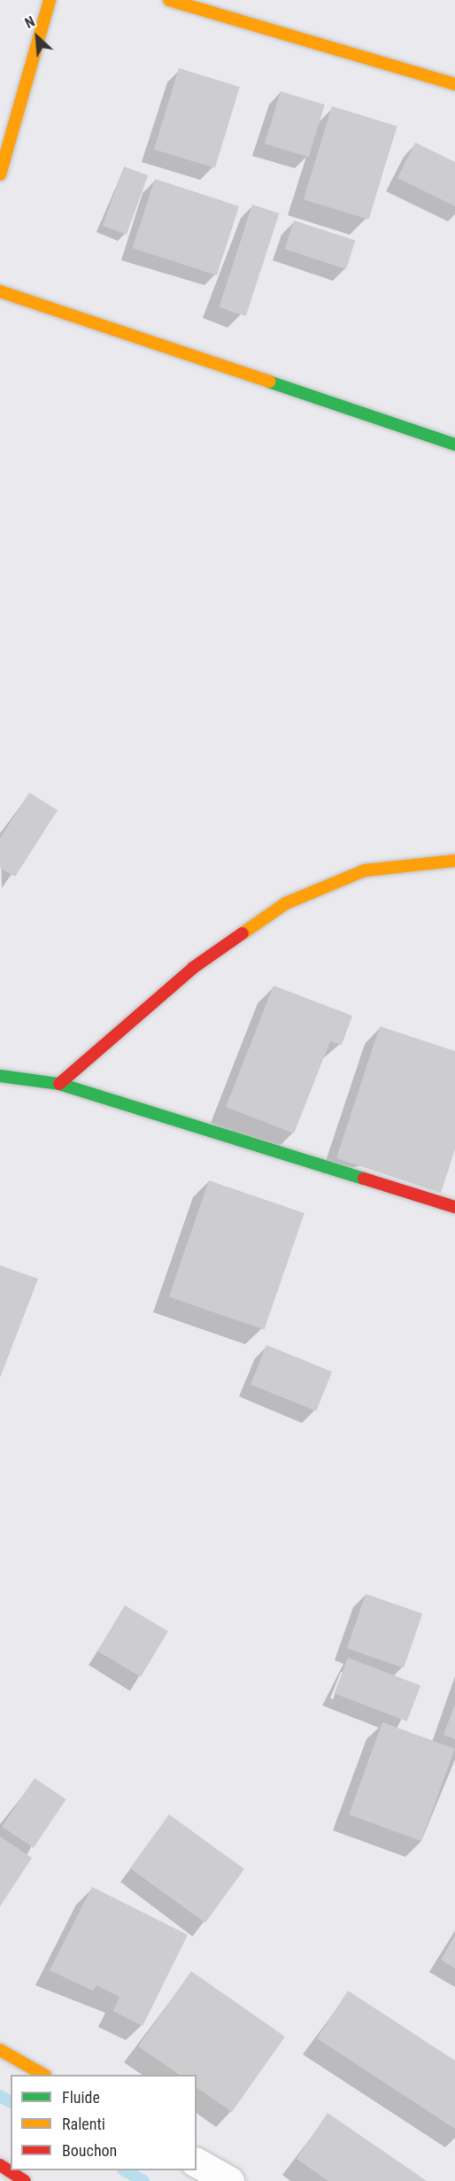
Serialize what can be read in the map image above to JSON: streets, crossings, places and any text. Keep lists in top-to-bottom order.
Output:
{
  "legend": ["Fluide", "Ralenti", "Bouchon"],
  "north": "top left"
}
